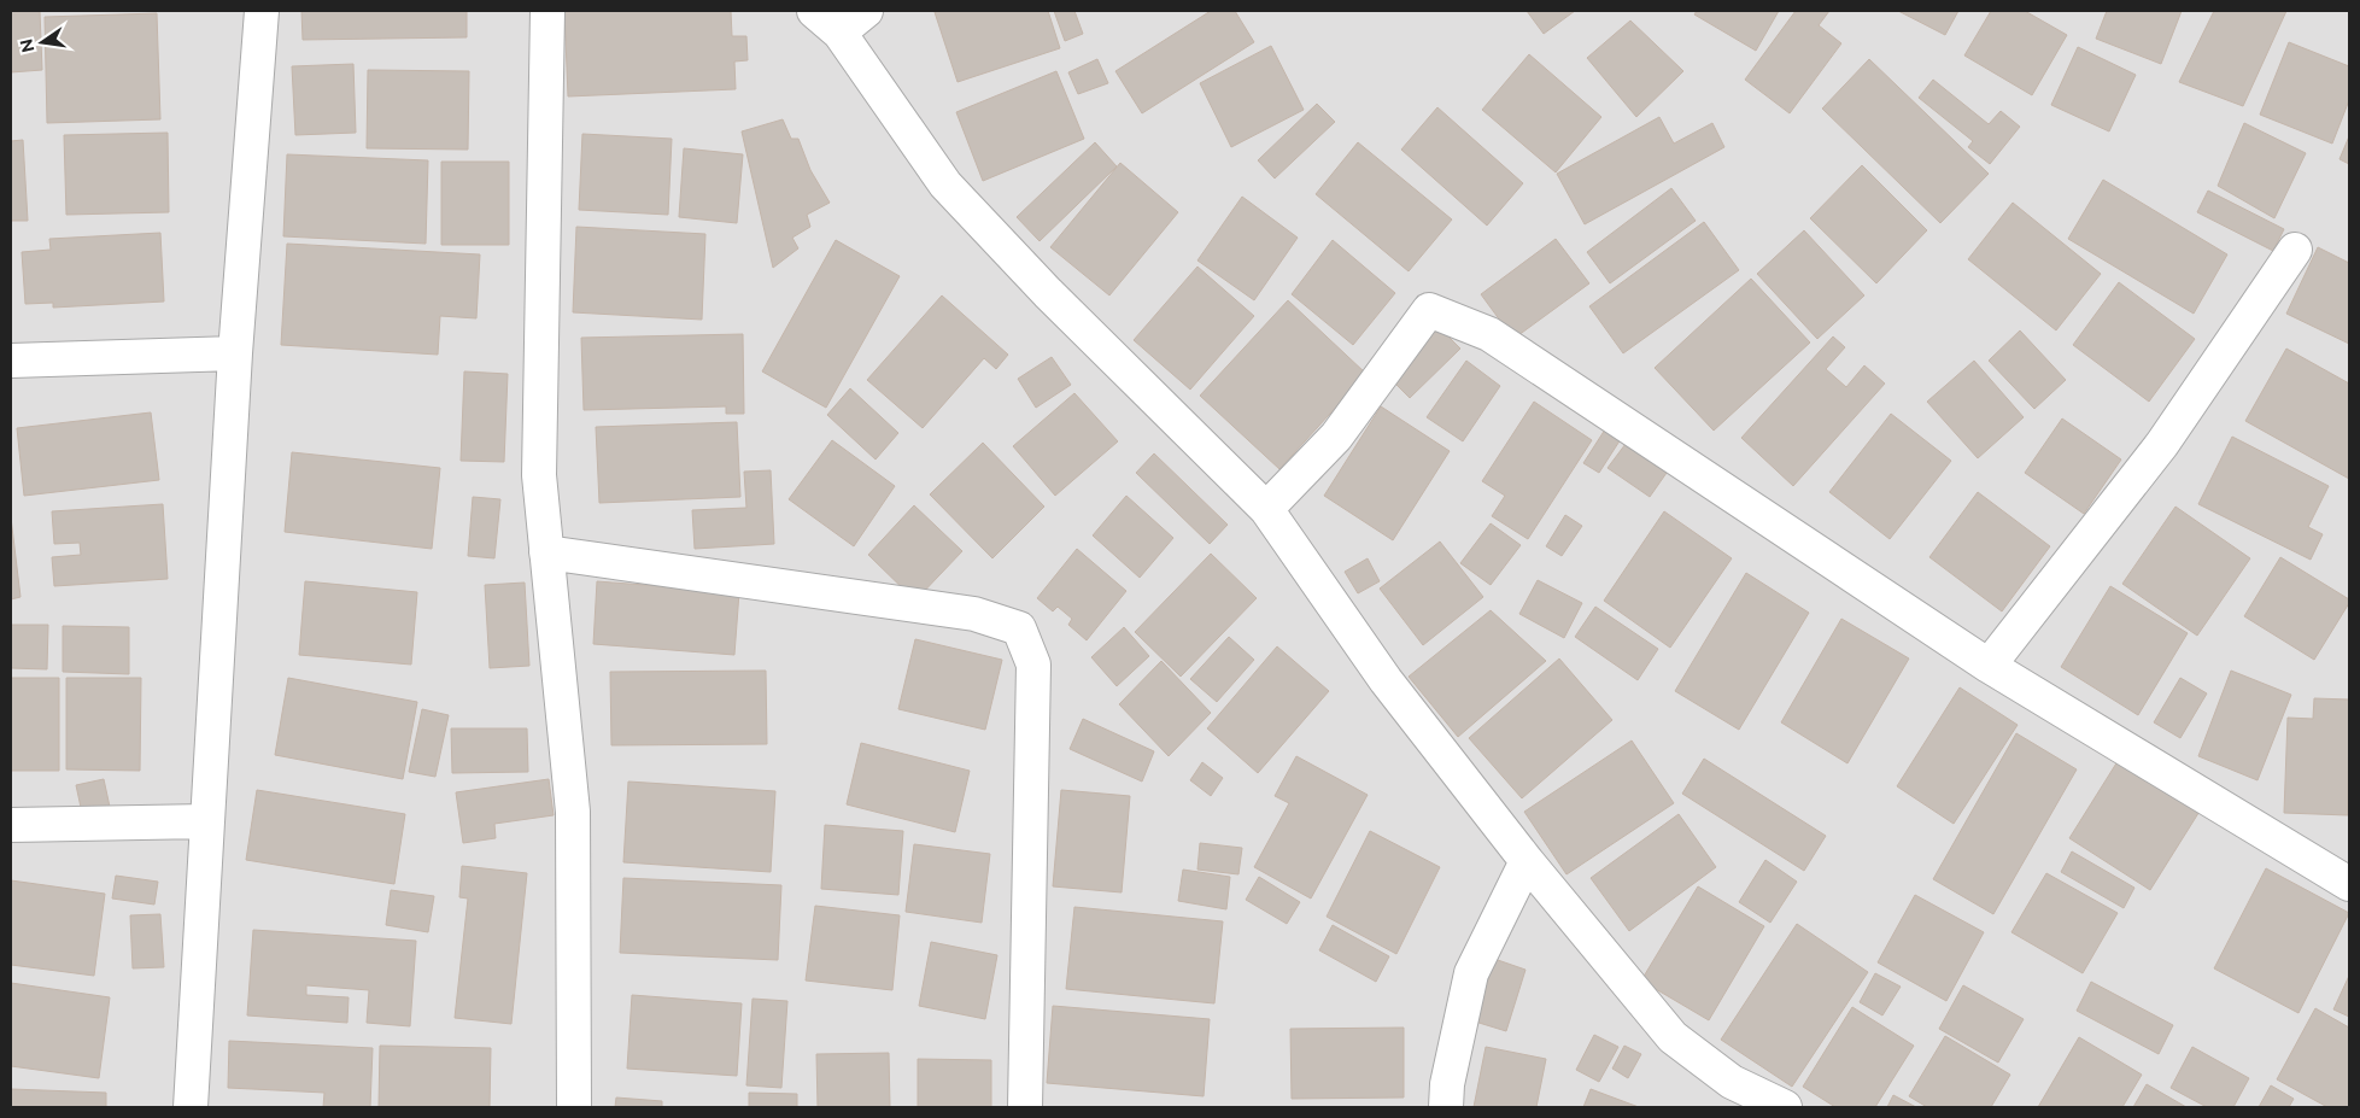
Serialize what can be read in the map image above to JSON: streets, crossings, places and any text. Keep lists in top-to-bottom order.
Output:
{
  "north": "left"
}
